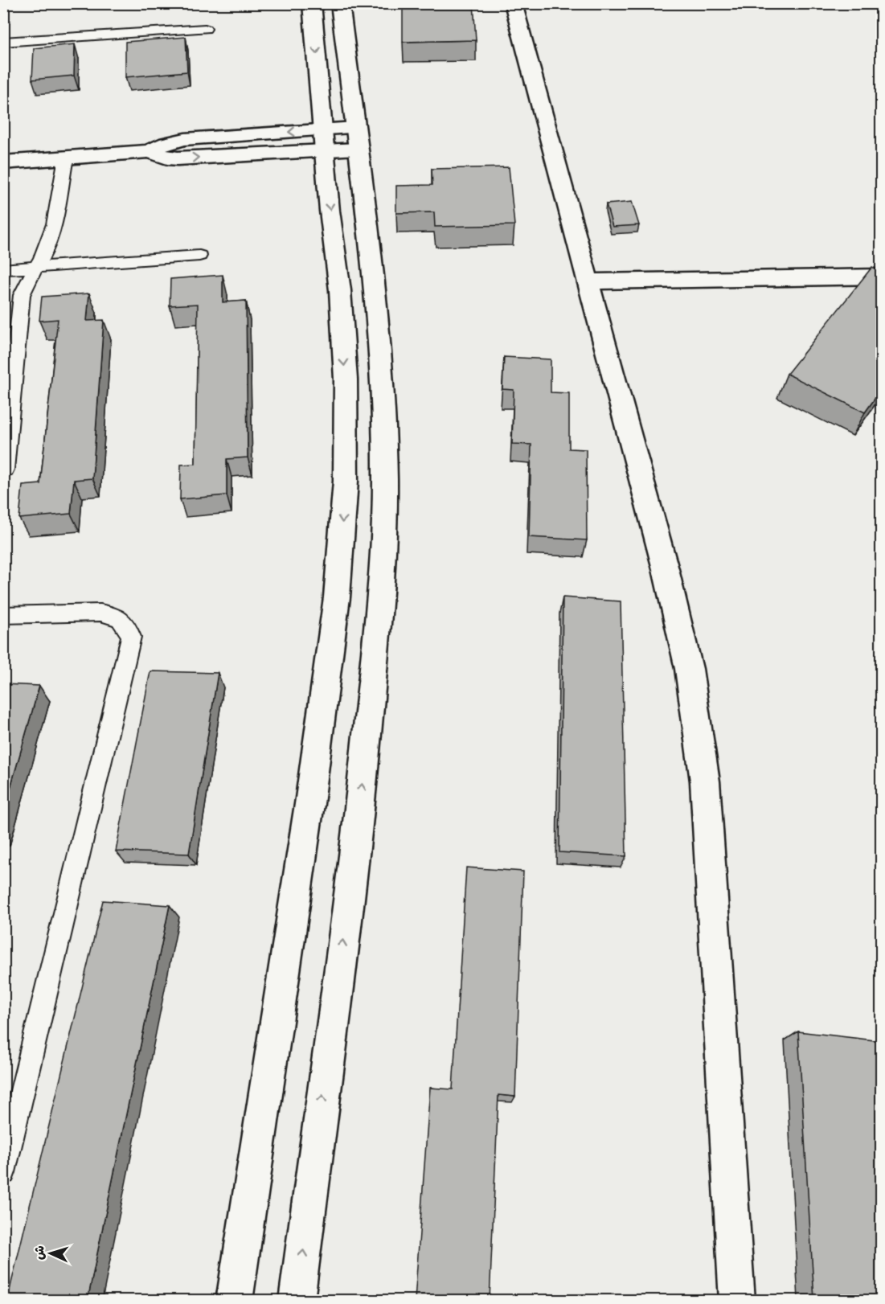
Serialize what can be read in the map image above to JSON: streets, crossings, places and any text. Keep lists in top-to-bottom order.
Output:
{
  "north": "left"
}
